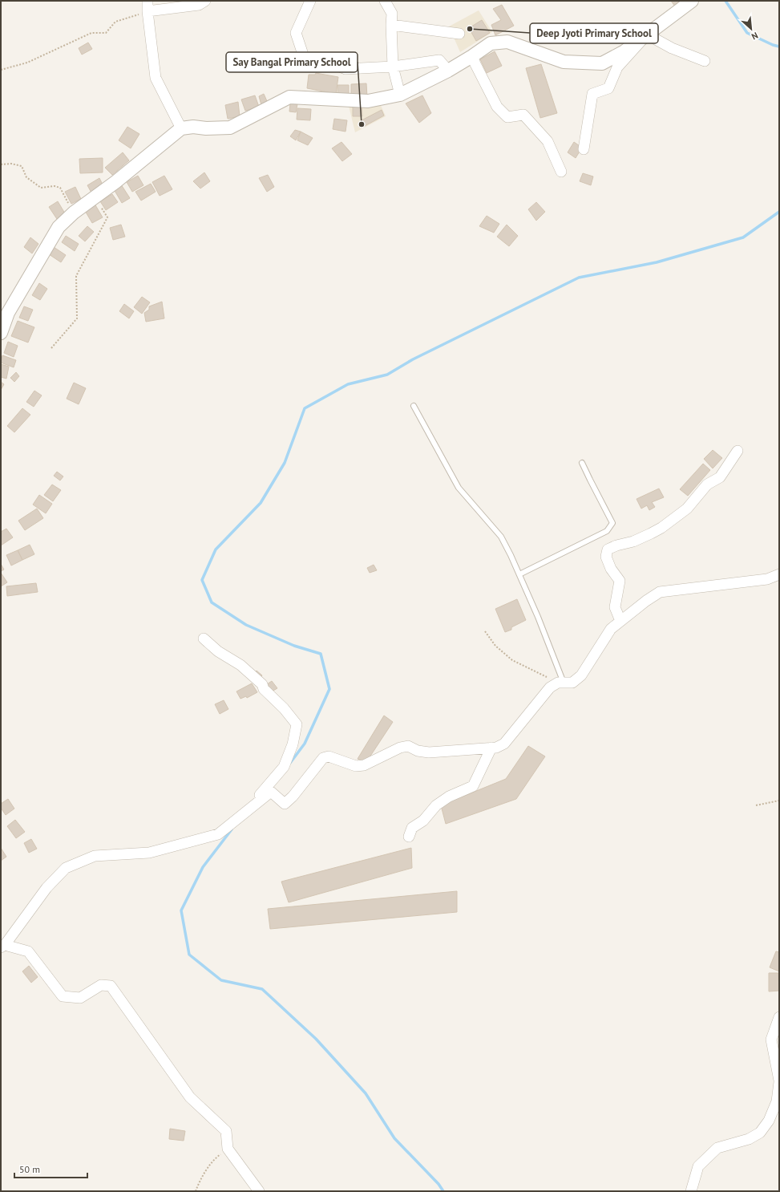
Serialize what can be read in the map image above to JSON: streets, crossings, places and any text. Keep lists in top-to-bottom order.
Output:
{
  "places": ["Deep Jyoti Primary School", "Say Bangal Primary School"],
  "scale_bar": "50 m",
  "north": "bottom right"
}
